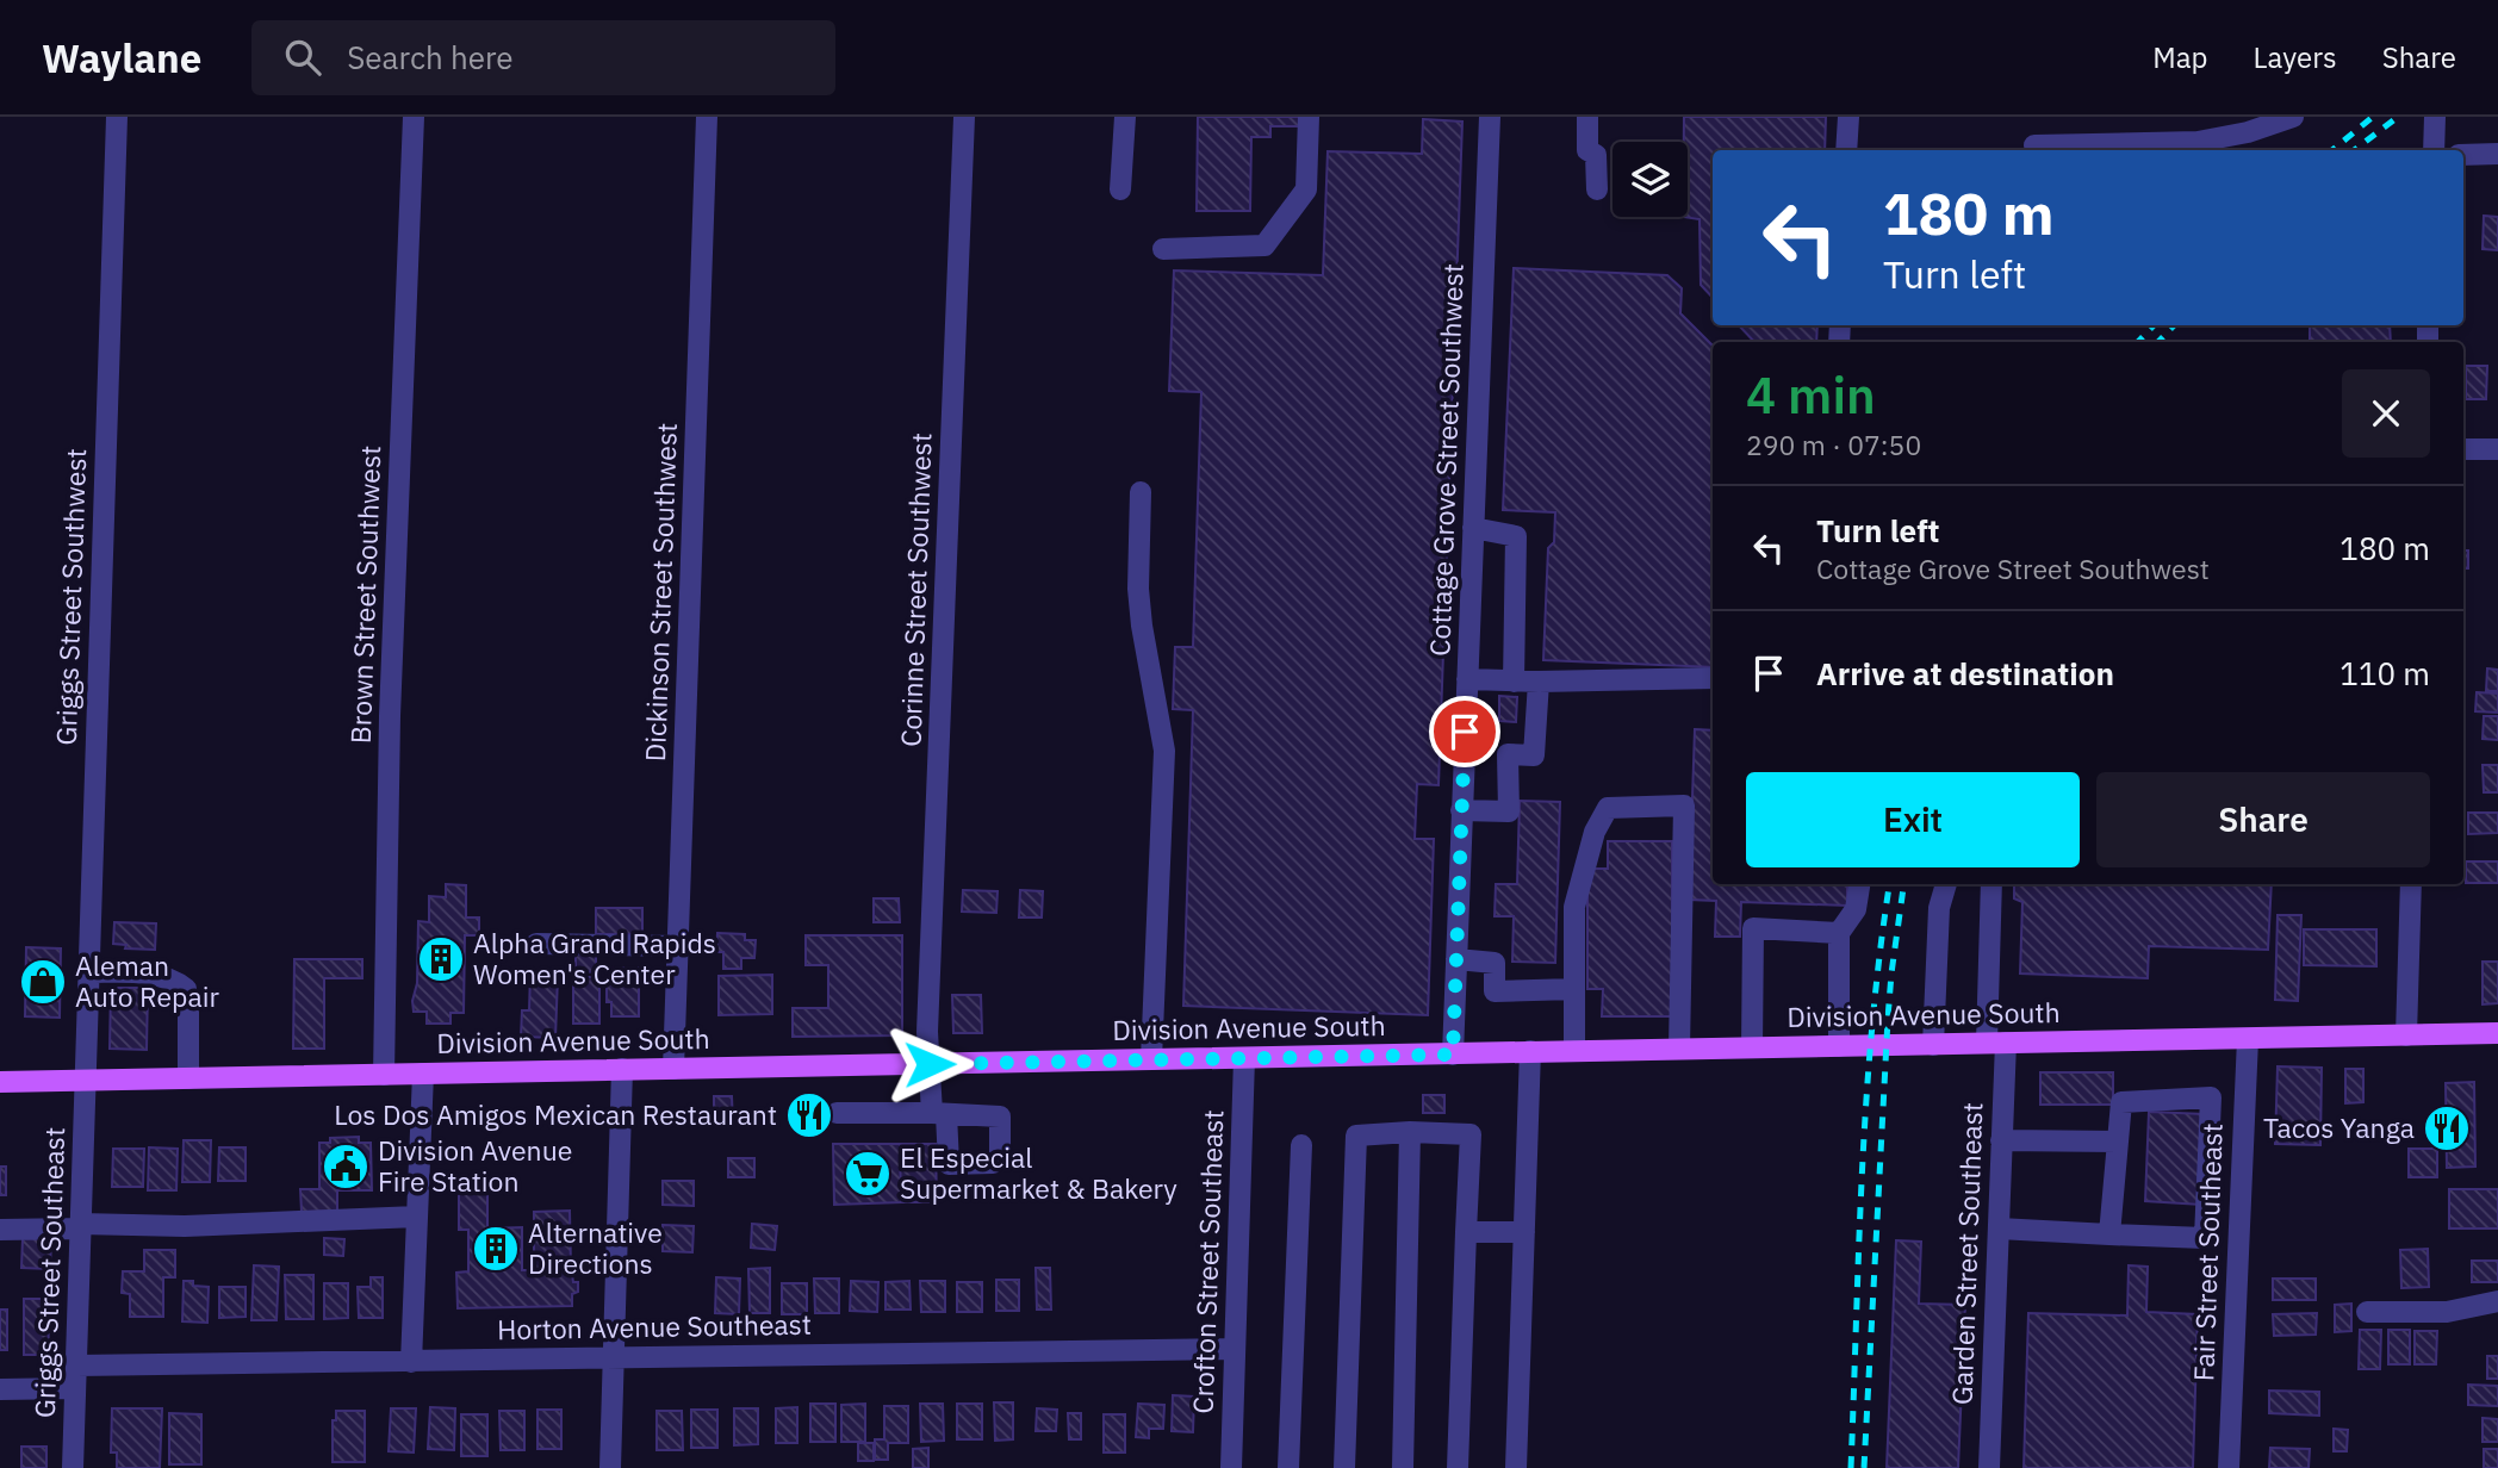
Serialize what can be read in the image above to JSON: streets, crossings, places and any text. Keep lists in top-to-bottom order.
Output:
{
  "streets": {
    "main road": ["Division Avenue South"],
    "street": [
      "Cottage Grove Street Southwest",
      "Corinne Street Southwest",
      "Dickinson Street Southwest",
      "Brown Street Southwest",
      "Griggs Street Southwest",
      "Fair Street Southeast",
      "Garden Street Southeast",
      "Crofton Street Southeast",
      "Griggs Street Southeast",
      "Horton Avenue Southeast"
    ]
  },
  "crossings": [
    ["Cottage Grove Street Southwest", "Division Avenue South"],
    ["Corinne Street Southwest", "Division Avenue South"],
    ["Dickinson Street Southwest", "Division Avenue South"],
    ["Brown Street Southwest", "Division Avenue South"],
    ["Griggs Street Southwest", "Division Avenue South"],
    ["Griggs Street Southwest", "Griggs Street Southeast"],
    ["Division Avenue South", "Fair Street Southeast"],
    ["Division Avenue South", "Garden Street Southeast"],
    ["Division Avenue South", "Crofton Street Southeast"],
    ["Division Avenue South", "Griggs Street Southeast"],
    ["Crofton Street Southeast", "Horton Avenue Southeast"],
    ["Griggs Street Southeast", "Horton Avenue Southeast"]
  ],
  "places": {
    "building": ["Alpha Grand Rapids Women's Center", "Alternative Directions"],
    "shop": ["Aleman Auto Repair"],
    "restaurant": ["Los Dos Amigos Mexican Restaurant", "Tacos Yanga"],
    "public building": ["Division Avenue Fire Station"],
    "supermarket": ["El Especial Supermarket & Bakery"]
  },
  "page": {
    "header": "Waylane",
    "search": "Search here",
    "nav": ["Map", "Layers", "Share"],
    "turn": ["180 m", "Turn left"],
    "heading": ["4 min", "290 m · 07:50"],
    "list": [
      {
        "name": "Turn left",
        "note": "Cottage Grove Street Southwest",
        "value": "180 m"
      },
      {
        "name": "Arrive at destination",
        "value": "110 m"
      }
    ],
    "buttons": ["Exit", "Share"]
  }
}
